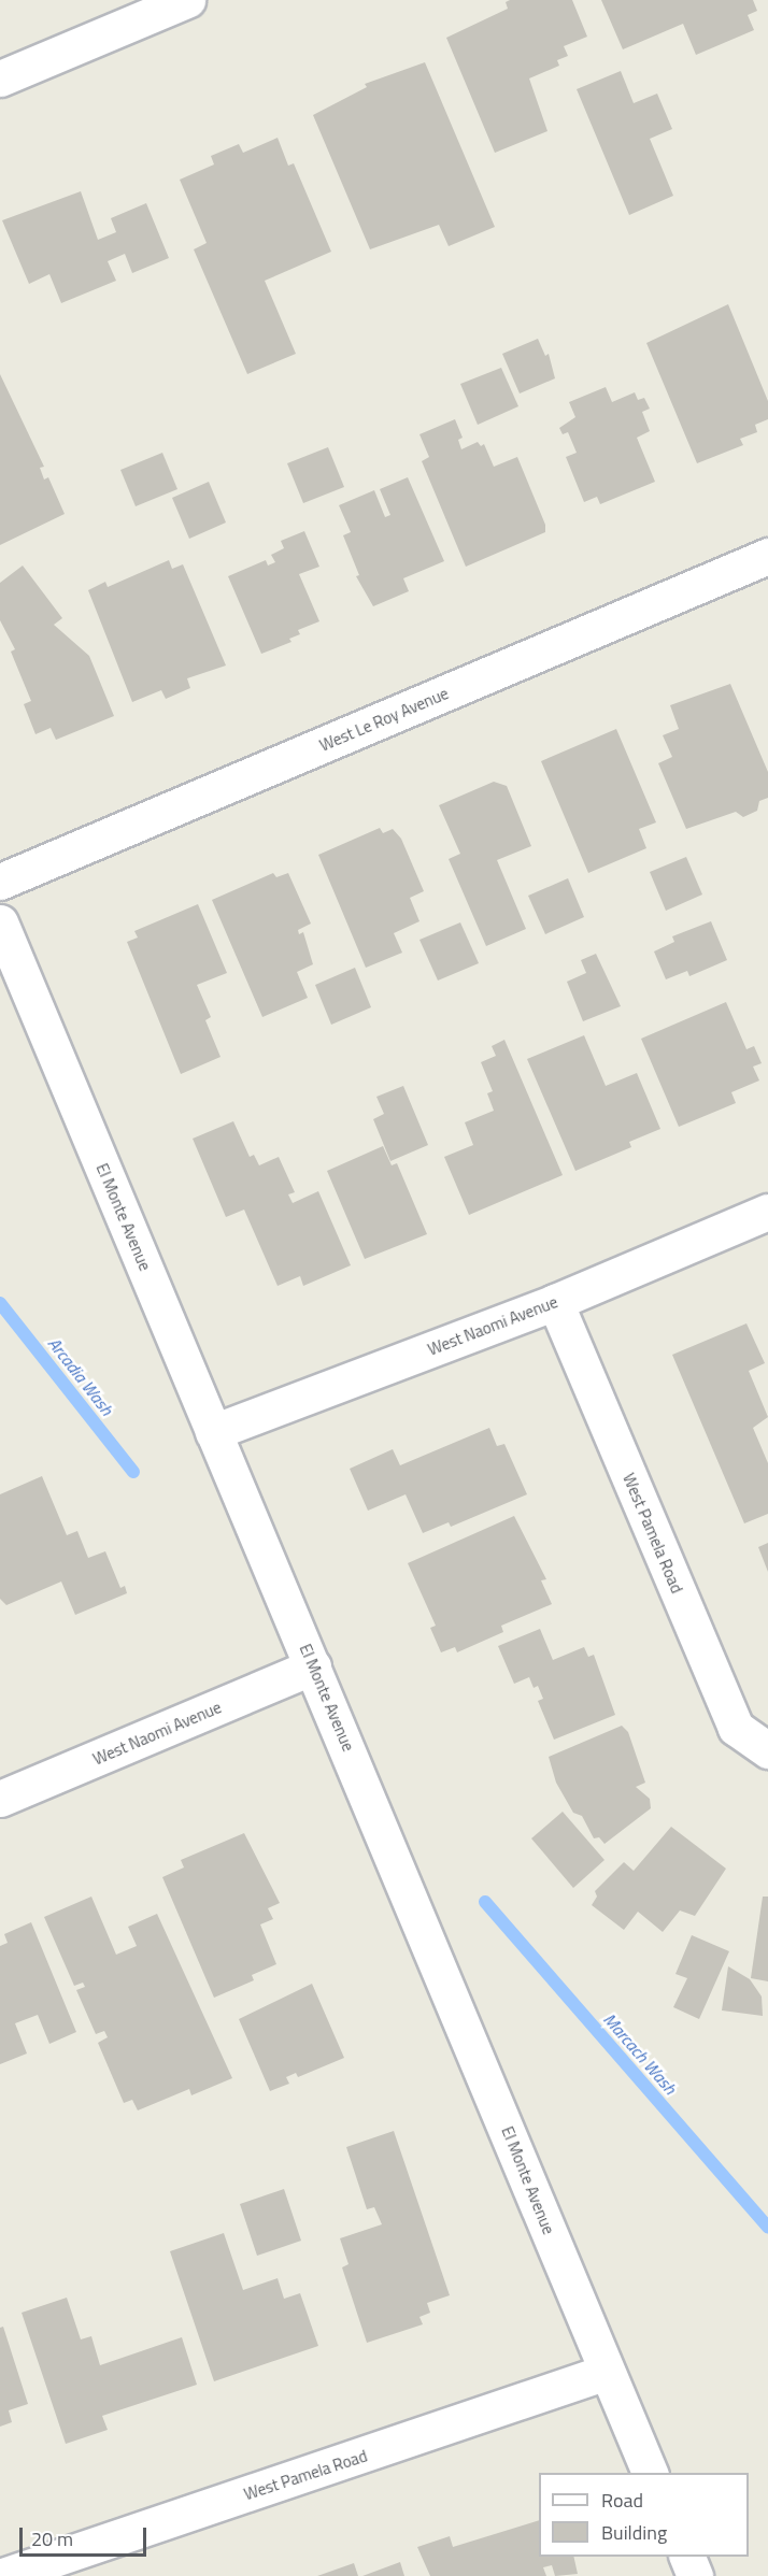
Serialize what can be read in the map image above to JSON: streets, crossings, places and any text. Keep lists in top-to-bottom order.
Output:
{
  "streets": {
    "street": [
      "West Le Roy Avenue",
      "El Monte Avenue",
      "West Naomi Avenue",
      "West Pamela Road"
    ]
  },
  "crossings": [
    ["El Monte Avenue", "West Naomi Avenue"],
    ["El Monte Avenue", "West Pamela Road"],
    ["West Naomi Avenue", "West Pamela Road"]
  ],
  "water": ["Arcadia Wash", "Marcach Wash"],
  "legend": ["Road", "Building"],
  "scale_bar": "20 m"
}
